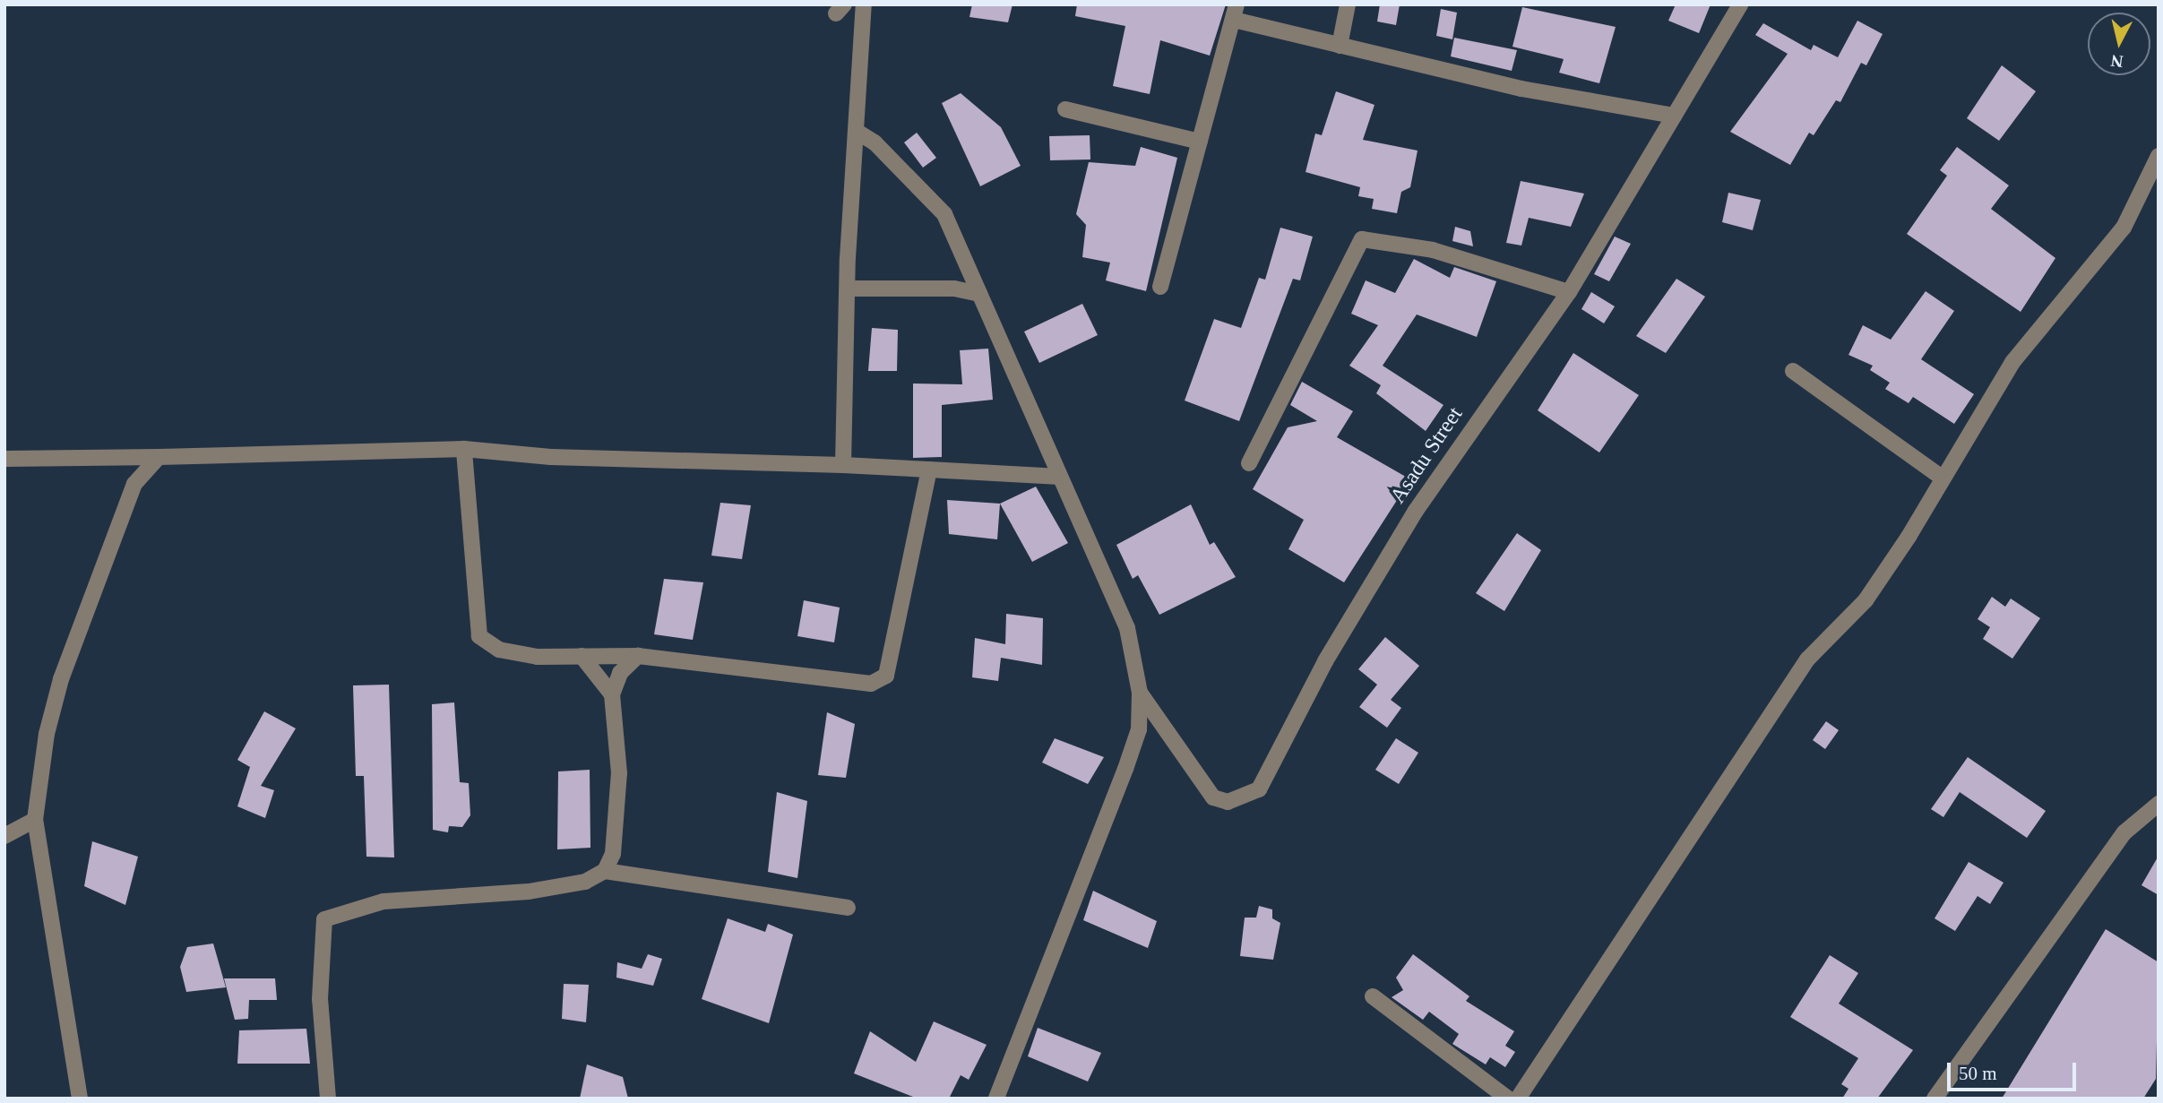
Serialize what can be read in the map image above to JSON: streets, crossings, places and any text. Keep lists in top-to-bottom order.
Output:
{
  "streets": {
    "street": ["Asadu Street"]
  },
  "scale_bar": "50 m",
  "north": "bottom"
}
